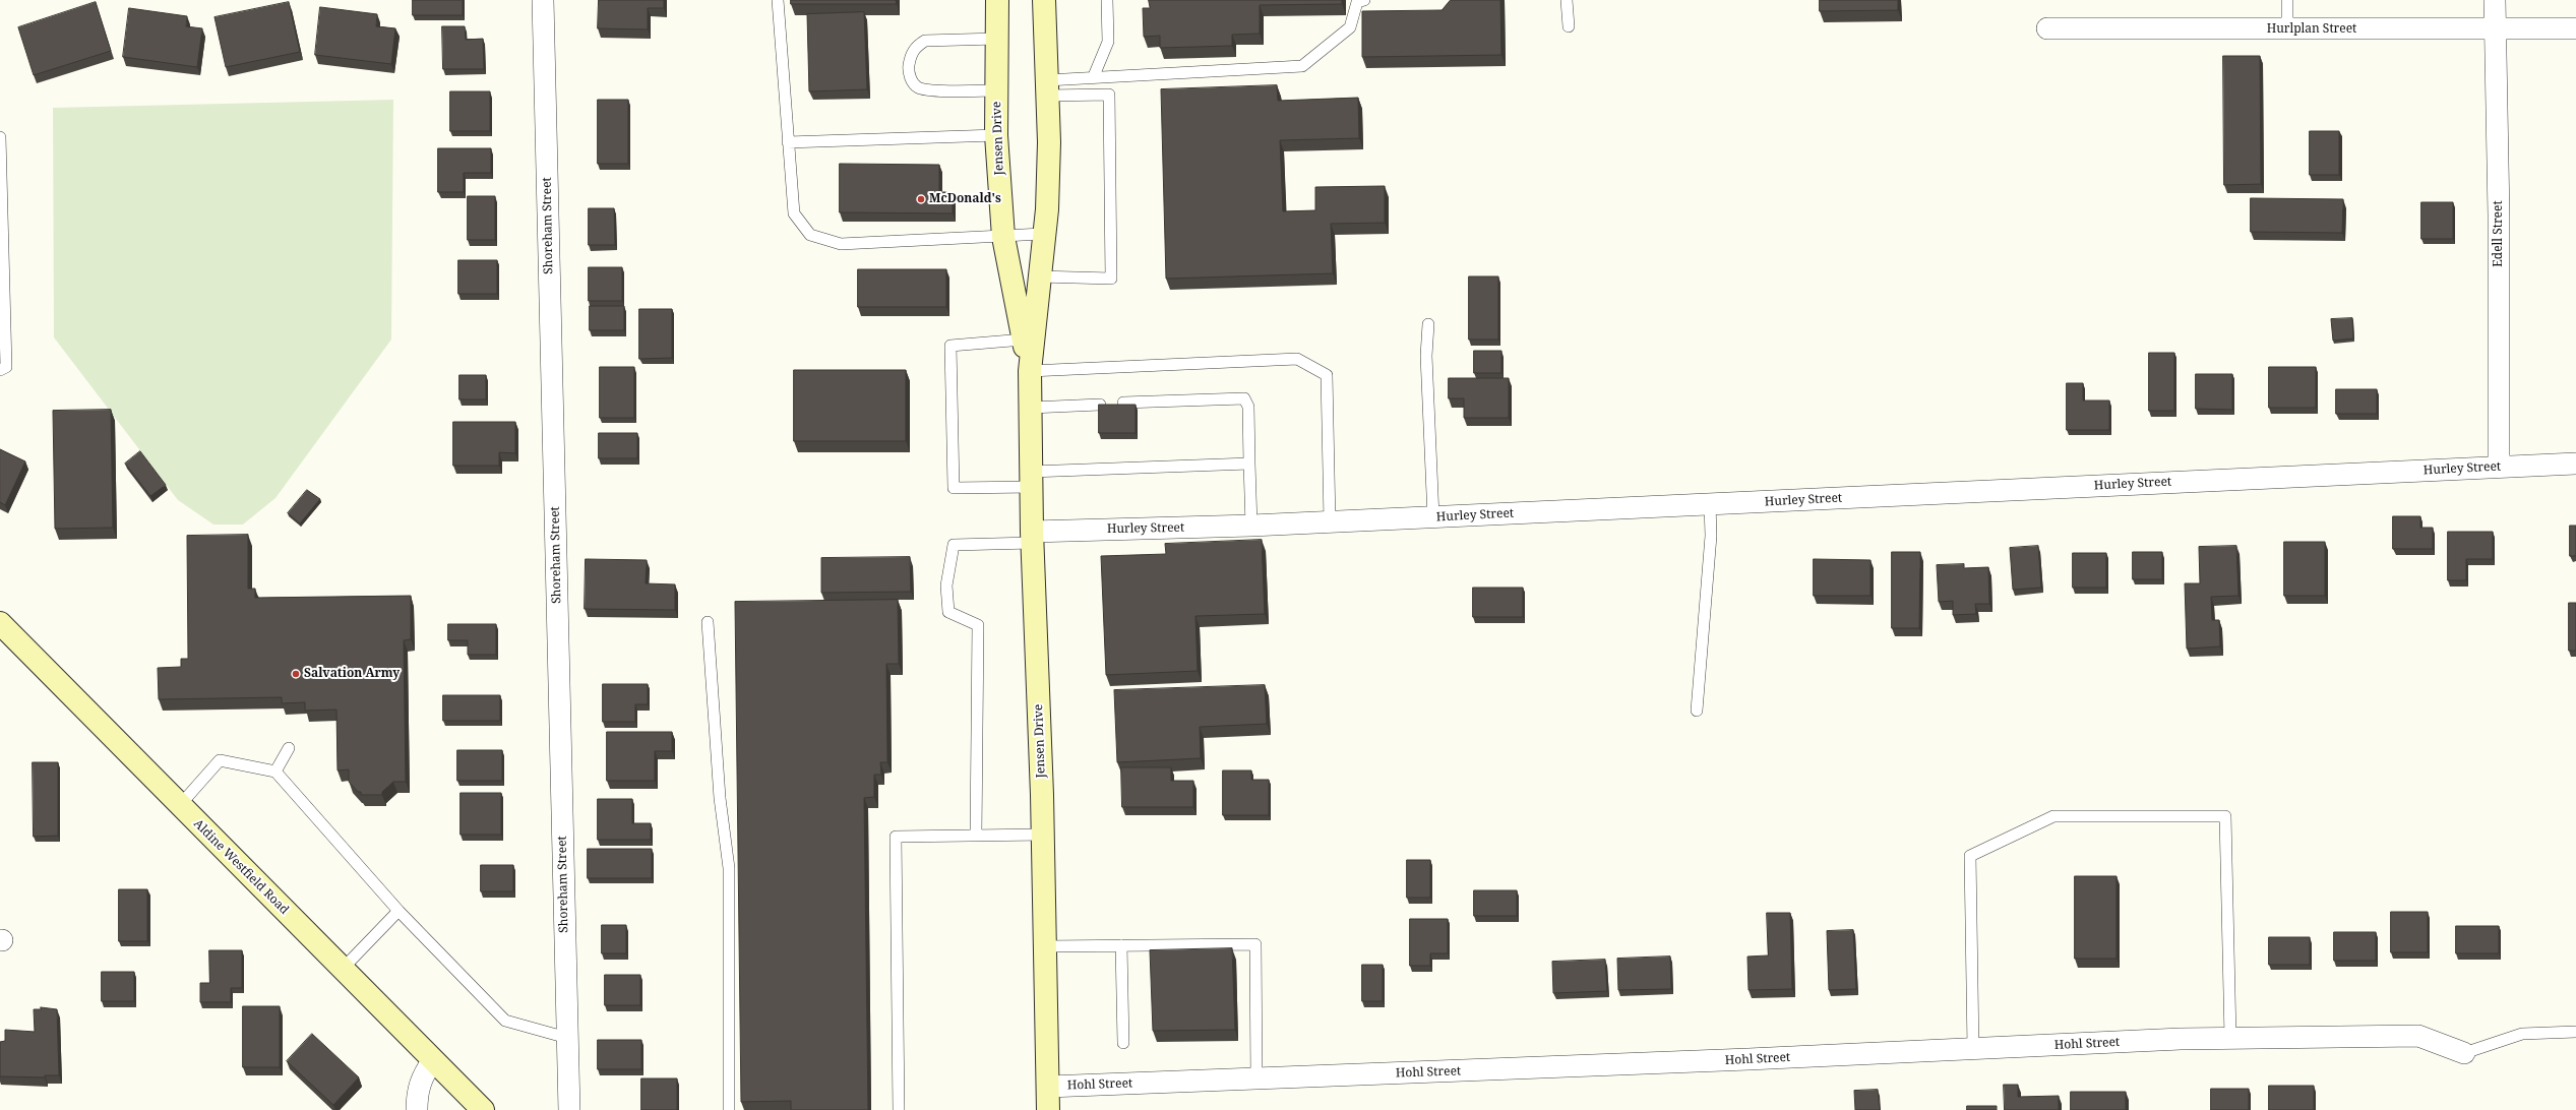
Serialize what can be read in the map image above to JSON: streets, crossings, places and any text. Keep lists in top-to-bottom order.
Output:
{
  "streets": {
    "main road": ["Jensen Drive", "Aldine Westfield Road"],
    "street": [
      "Hurlplan Street",
      "Shoreham Street",
      "Edell Street",
      "Hurley Street",
      "Hohl Street"
    ]
  },
  "crossings": [
    ["Hurlplan Street", "Edell Street"],
    ["Jensen Drive", "Hurley Street"],
    ["Jensen Drive", "Hohl Street"],
    ["Edell Street", "Hurley Street"]
  ],
  "places": ["McDonald's", "Salvation Army"]
}
